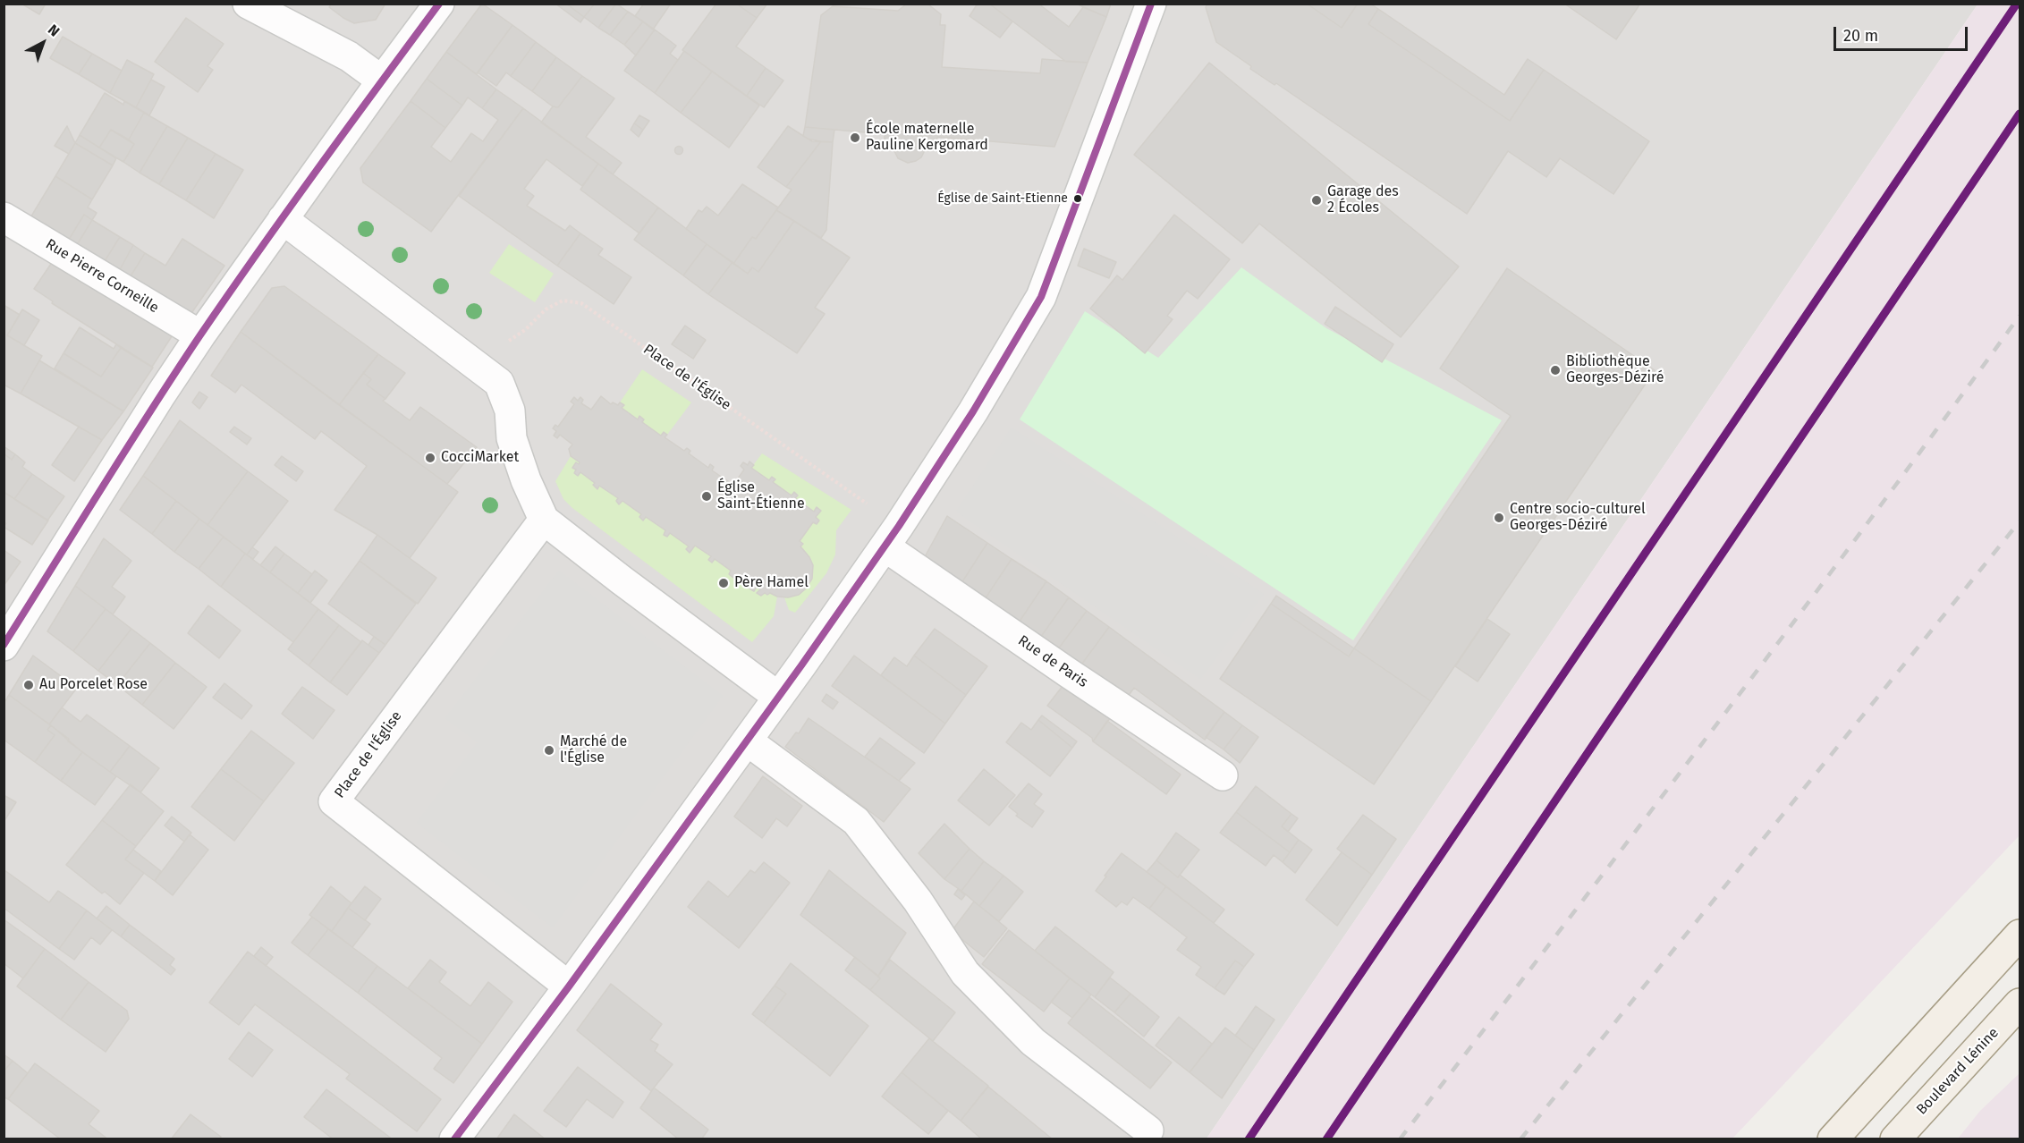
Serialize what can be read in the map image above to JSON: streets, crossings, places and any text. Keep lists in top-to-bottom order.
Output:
{
  "streets": {
    "main road": ["Boulevard Lénine"],
    "street": ["Rue Pierre Corneille", "Place de l'Église", "Rue de Paris"]
  },
  "places": [
    "École maternelle Pauline Kergomard",
    "Église de Saint-Etienne",
    "Garage des 2 Écoles",
    "Bibliothèque Georges-Déziré",
    "CocciMarket",
    "Église Saint-Étienne",
    "Centre socio-culturel Georges-Déziré",
    "Père Hamel",
    "Au Porcelet Rose",
    "Marché de l'Église"
  ],
  "scale_bar": "20 m",
  "north": "top right"
}
